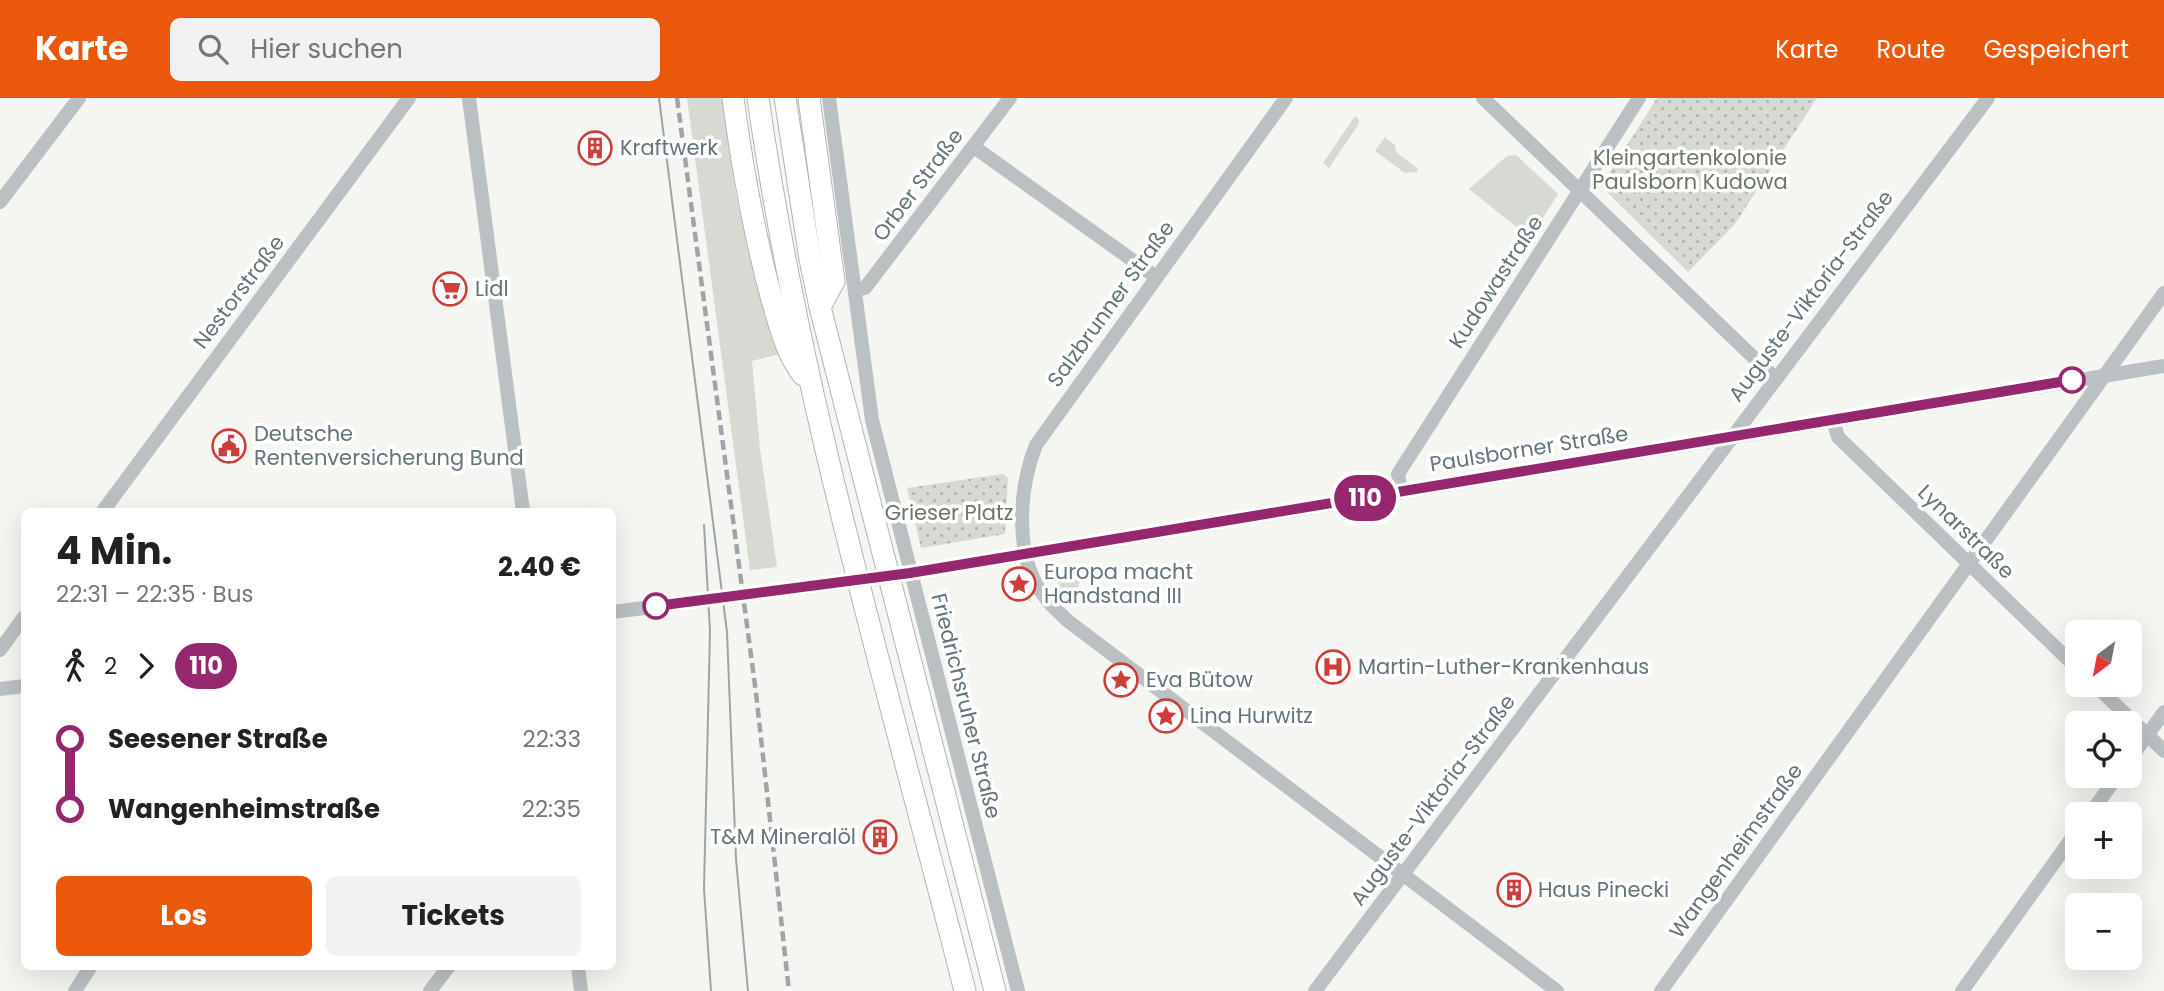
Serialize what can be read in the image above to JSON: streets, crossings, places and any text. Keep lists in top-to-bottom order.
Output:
{
  "streets": {
    "street": [
      "Orber Straße",
      "Kudowastraße",
      "Nestorstraße",
      "Auguste-Viktoria-Straße",
      "Salzbrunner Straße",
      "Paulsborner Straße",
      "Lynarstraße",
      "Friedrichsruher Straße",
      "Wangenheimstraße"
    ]
  },
  "crossings": [
    ["Orber Straße", "Friedrichsruher Straße"],
    ["Kudowastraße", "Paulsborner Straße"],
    ["Auguste-Viktoria-Straße", "Salzbrunner Straße"],
    ["Auguste-Viktoria-Straße", "Paulsborner Straße"],
    ["Salzbrunner Straße", "Paulsborner Straße"],
    ["Paulsborner Straße", "Lynarstraße"],
    ["Paulsborner Straße", "Friedrichsruher Straße"],
    ["Paulsborner Straße", "Wangenheimstraße"],
    ["Lynarstraße", "Wangenheimstraße"]
  ],
  "parks": ["Kleingartenkolonie Paulsborn Kudowa", "Grieser Platz"],
  "places": {
    "building": ["Kraftwerk", "T&M Mineralöl", "Haus Pinecki"],
    "supermarket": ["Lidl"],
    "public building": ["Deutsche Rentenversicherung Bund"],
    "place": ["Europa macht Handstand III", "Eva Bütow", "Lina Hurwitz"],
    "hospital": ["Martin-Luther-Krankenhaus"]
  },
  "lines": ["bus line 110"],
  "north": "bottom left",
  "page": {
    "header": "Karte",
    "search": "Hier suchen",
    "nav": ["Karte", "Route", "Gespeichert"],
    "on_map": "110",
    "heading": ["4 Min.", "22:31 – 22:35 · Bus", "2.40 €"],
    "map_buttons": ["+", "−"],
    "legs": ["2", "110"],
    "list": [
      {
        "name": "Seesener Straße",
        "value": "22:33"
      },
      {
        "name": "Wangenheimstraße",
        "value": "22:35"
      }
    ],
    "buttons": ["Los", "Tickets"]
  }
}
